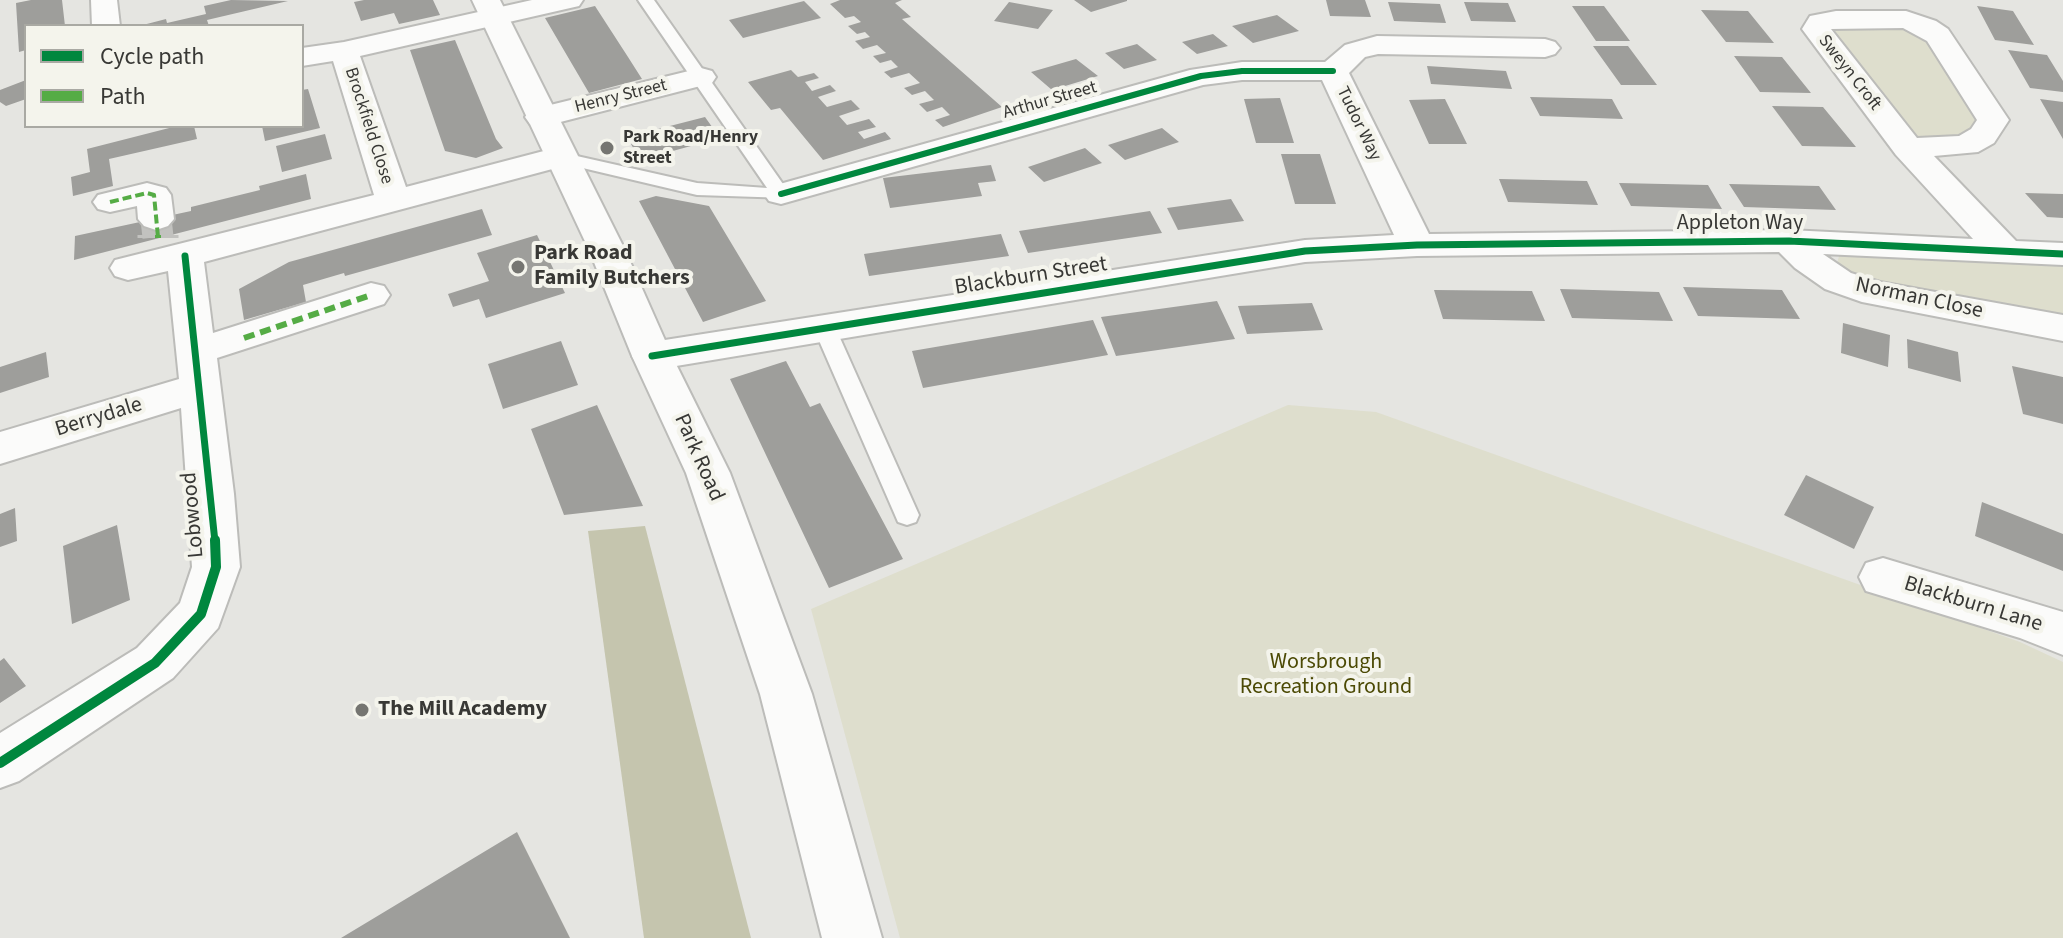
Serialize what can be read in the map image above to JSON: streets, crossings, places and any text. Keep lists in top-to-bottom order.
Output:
{
  "streets": {
    "main road": [
      "Sweyn Croft",
      "Henry Street",
      "Arthur Street",
      "Tudor Way",
      "Brockfield Close",
      "Appleton Way",
      "Blackburn Street",
      "Norman Close",
      "Berrydale",
      "Park Road",
      "Lobwood",
      "Blackburn Lane"
    ]
  },
  "crossings": [
    ["Sweyn Croft", "Appleton Way"],
    ["Henry Street", "Park Road"],
    ["Arthur Street", "Tudor Way"],
    ["Arthur Street", "Park Road"],
    ["Tudor Way", "Appleton Way"],
    ["Tudor Way", "Blackburn Street"],
    ["Brockfield Close", "Park Road"],
    ["Appleton Way", "Blackburn Street"],
    ["Appleton Way", "Norman Close"],
    ["Blackburn Street", "Park Road"],
    ["Berrydale", "Lobwood"]
  ],
  "parks": ["Worsbrough Recreation Ground"],
  "places": ["Park Road/Henry Street", "Park Road Family Butchers", "The Mill Academy"],
  "legend": ["Cycle path", "Path"]
}
